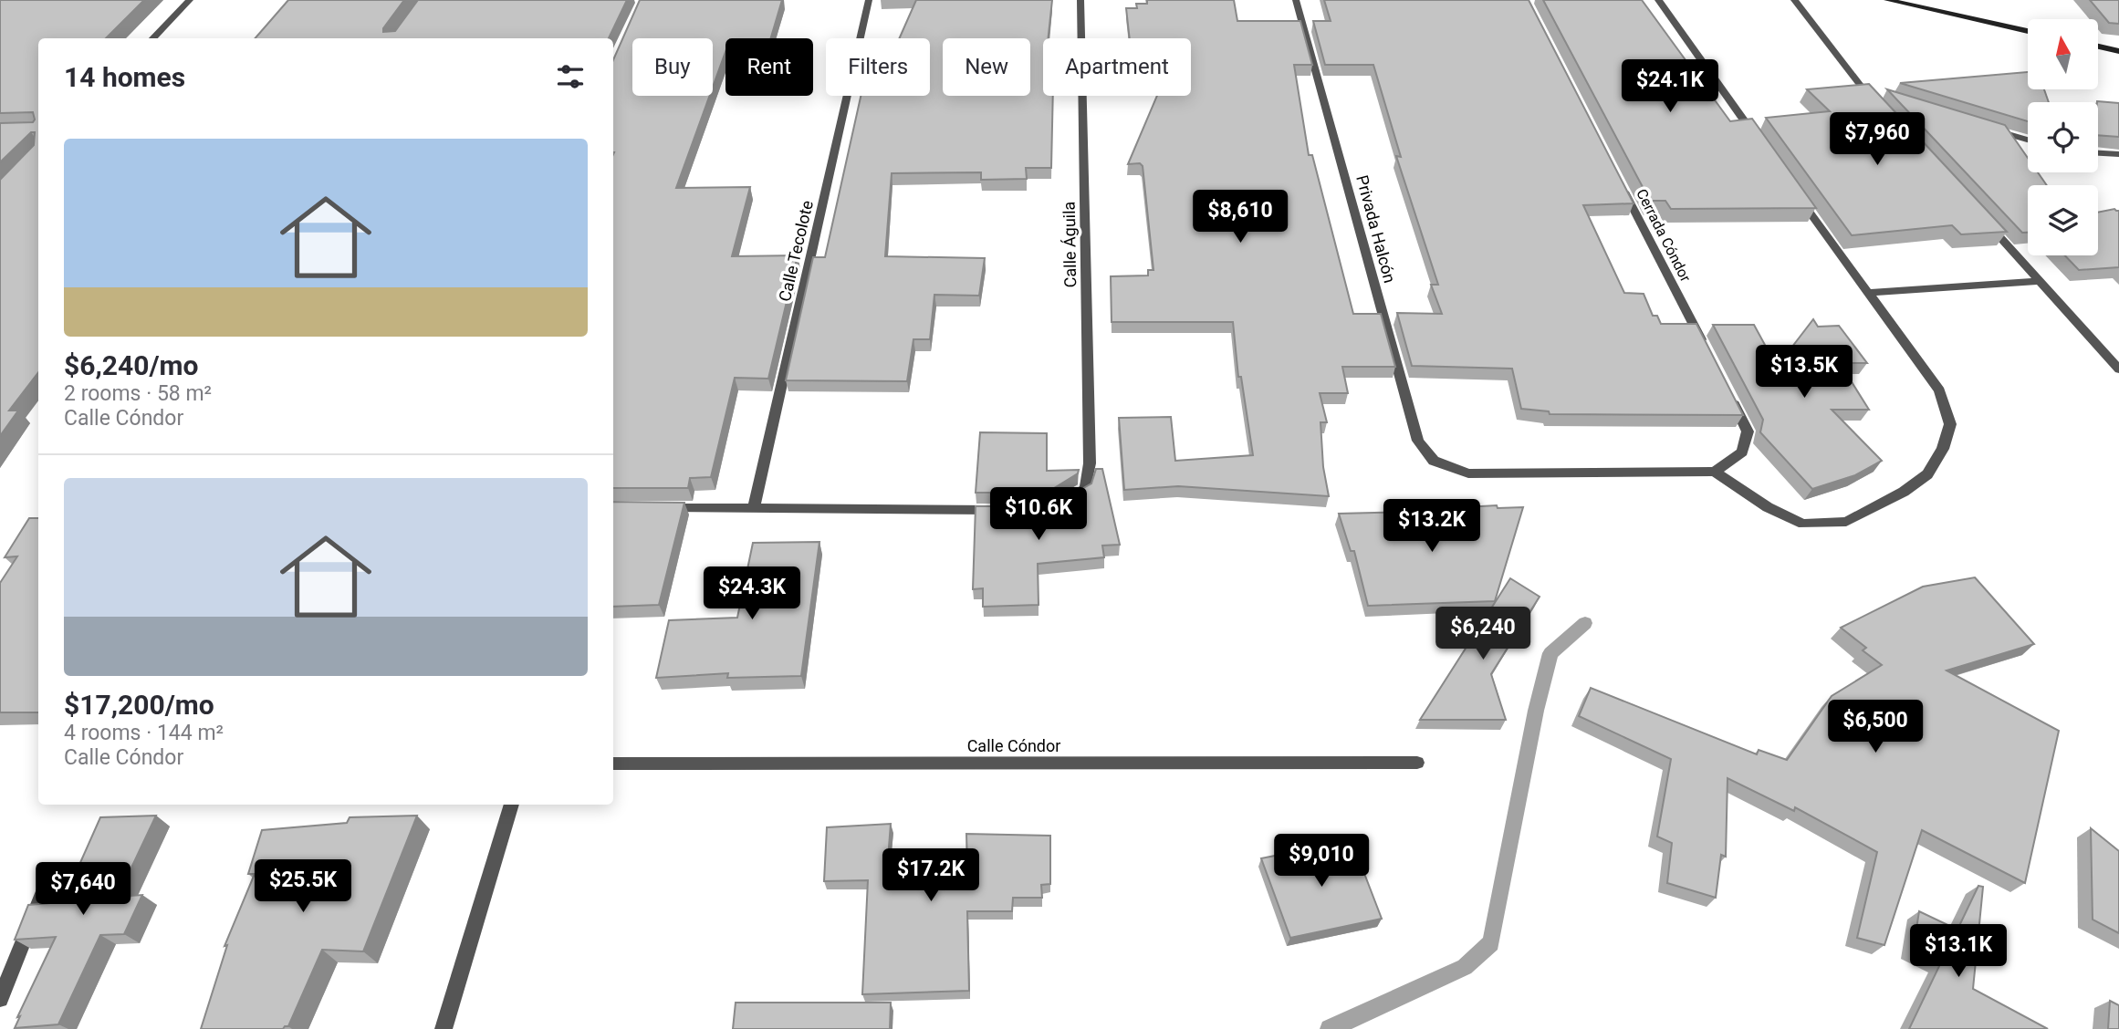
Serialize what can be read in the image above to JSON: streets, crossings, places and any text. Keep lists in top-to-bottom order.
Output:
{
  "streets": {
    "street": [
      "Privada Halcón",
      "Cerrada Cóndor",
      "Calle Águila",
      "Calle Tecolote",
      "Calle Cóndor"
    ]
  },
  "north": "top",
  "page": {
    "chip": [
      "Buy",
      "Rent",
      "Filters",
      "New",
      "Apartment"
    ],
    "heading": "14 homes",
    "price": [
      "$24.1K",
      "$7,960",
      "$8,610",
      "$13.5K",
      "$10.6K",
      "$13.2K",
      "$24.3K",
      "$6,240",
      "$6,500",
      "$9,010",
      "$17.2K",
      "$25.5K",
      "$7,640",
      "$13.1K"
    ],
    "list": [
      {
        "name": "$6,240/mo",
        "note": "2 rooms · 58 m² · Calle Cóndor"
      },
      {
        "name": "$17,200/mo",
        "note": "4 rooms · 144 m² · Calle Cóndor"
      }
    ]
  }
}
